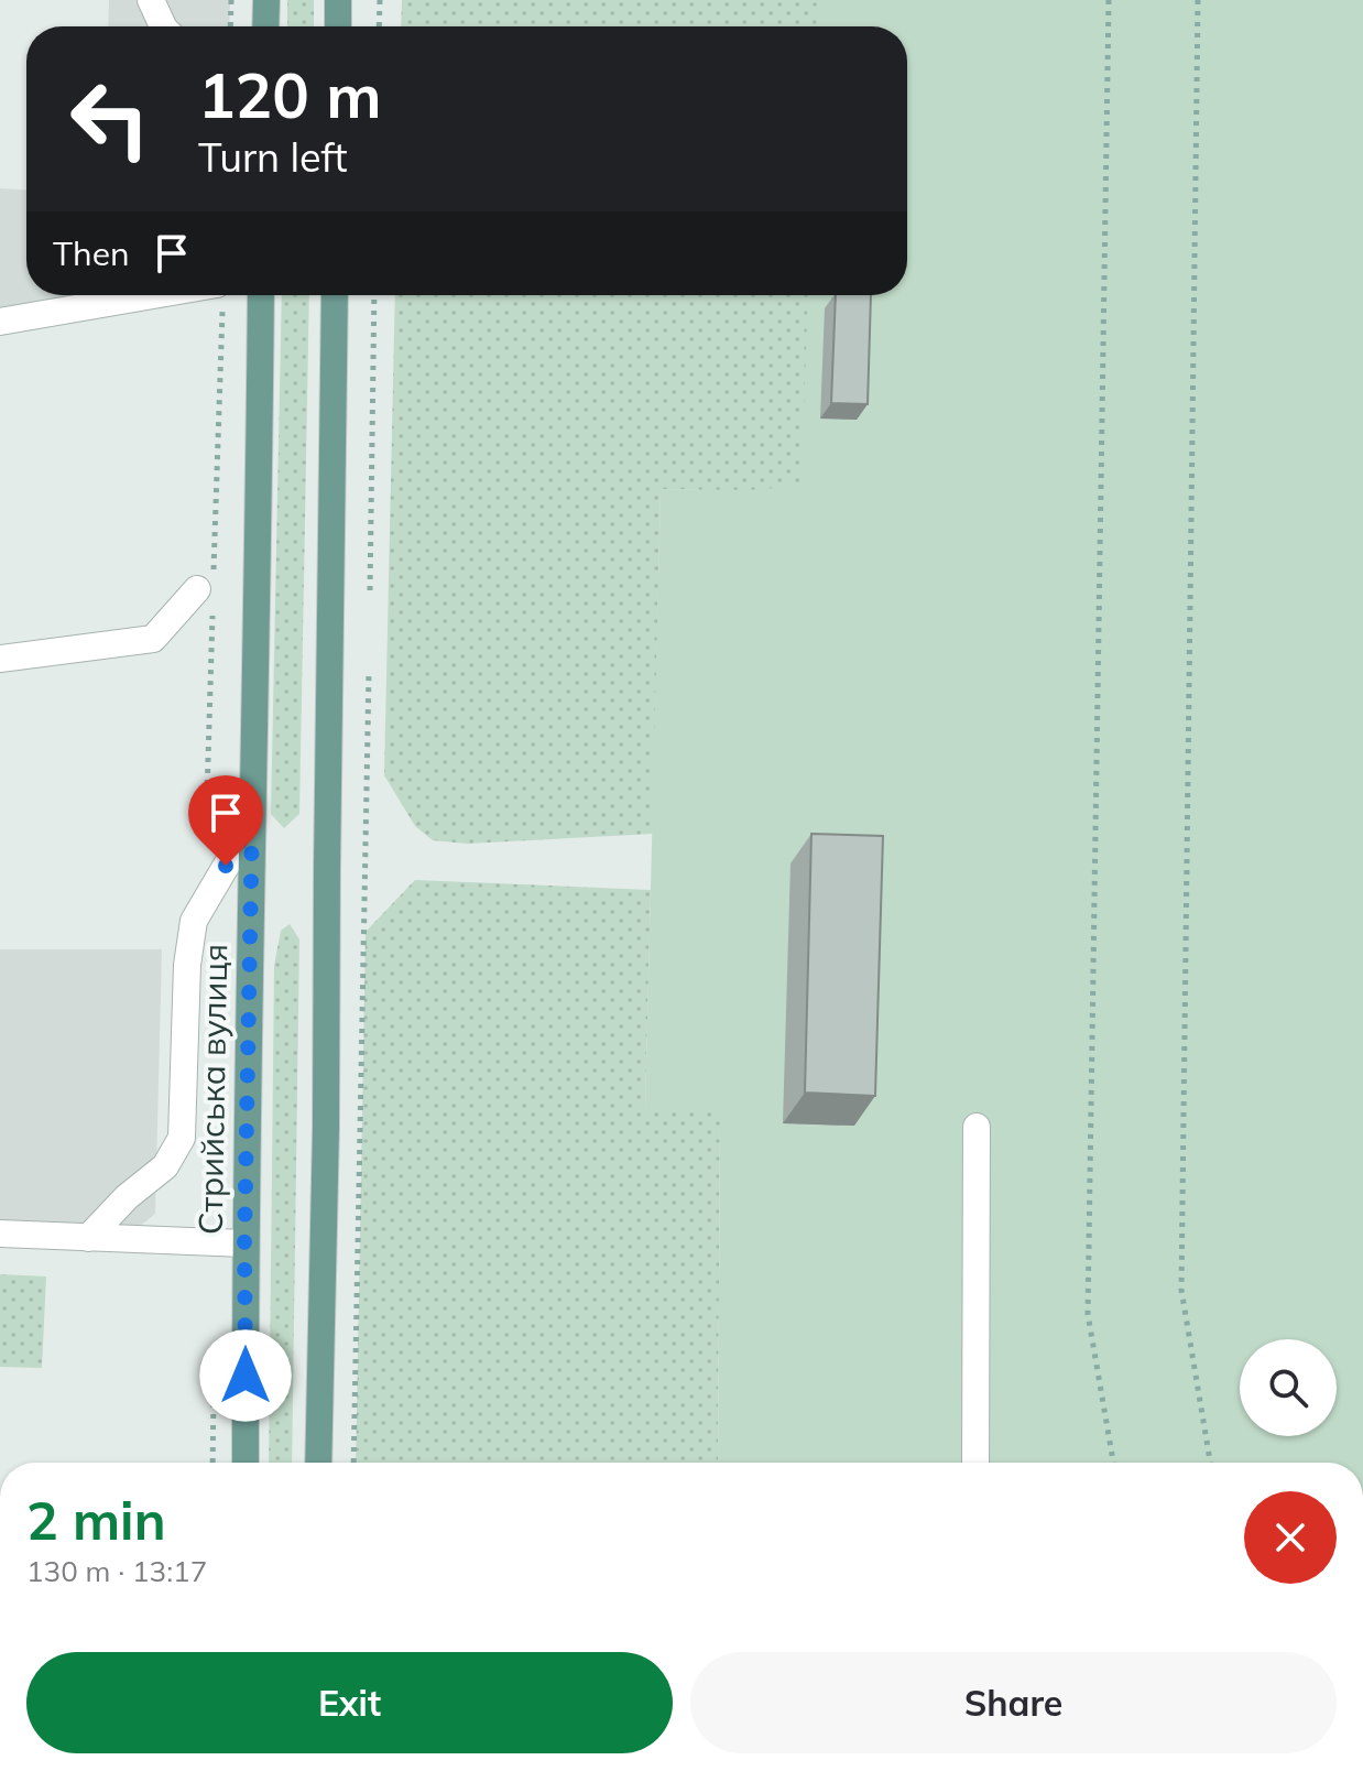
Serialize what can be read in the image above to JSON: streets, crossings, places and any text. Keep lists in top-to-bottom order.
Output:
{
  "streets": {
    "main road": ["Стрийська вулиця"]
  },
  "page": {
    "turn": ["120 m", "Turn left"],
    "then": "Then",
    "heading": ["2 min", "130 m · 13:17"],
    "buttons": ["Exit", "Share"]
  }
}
